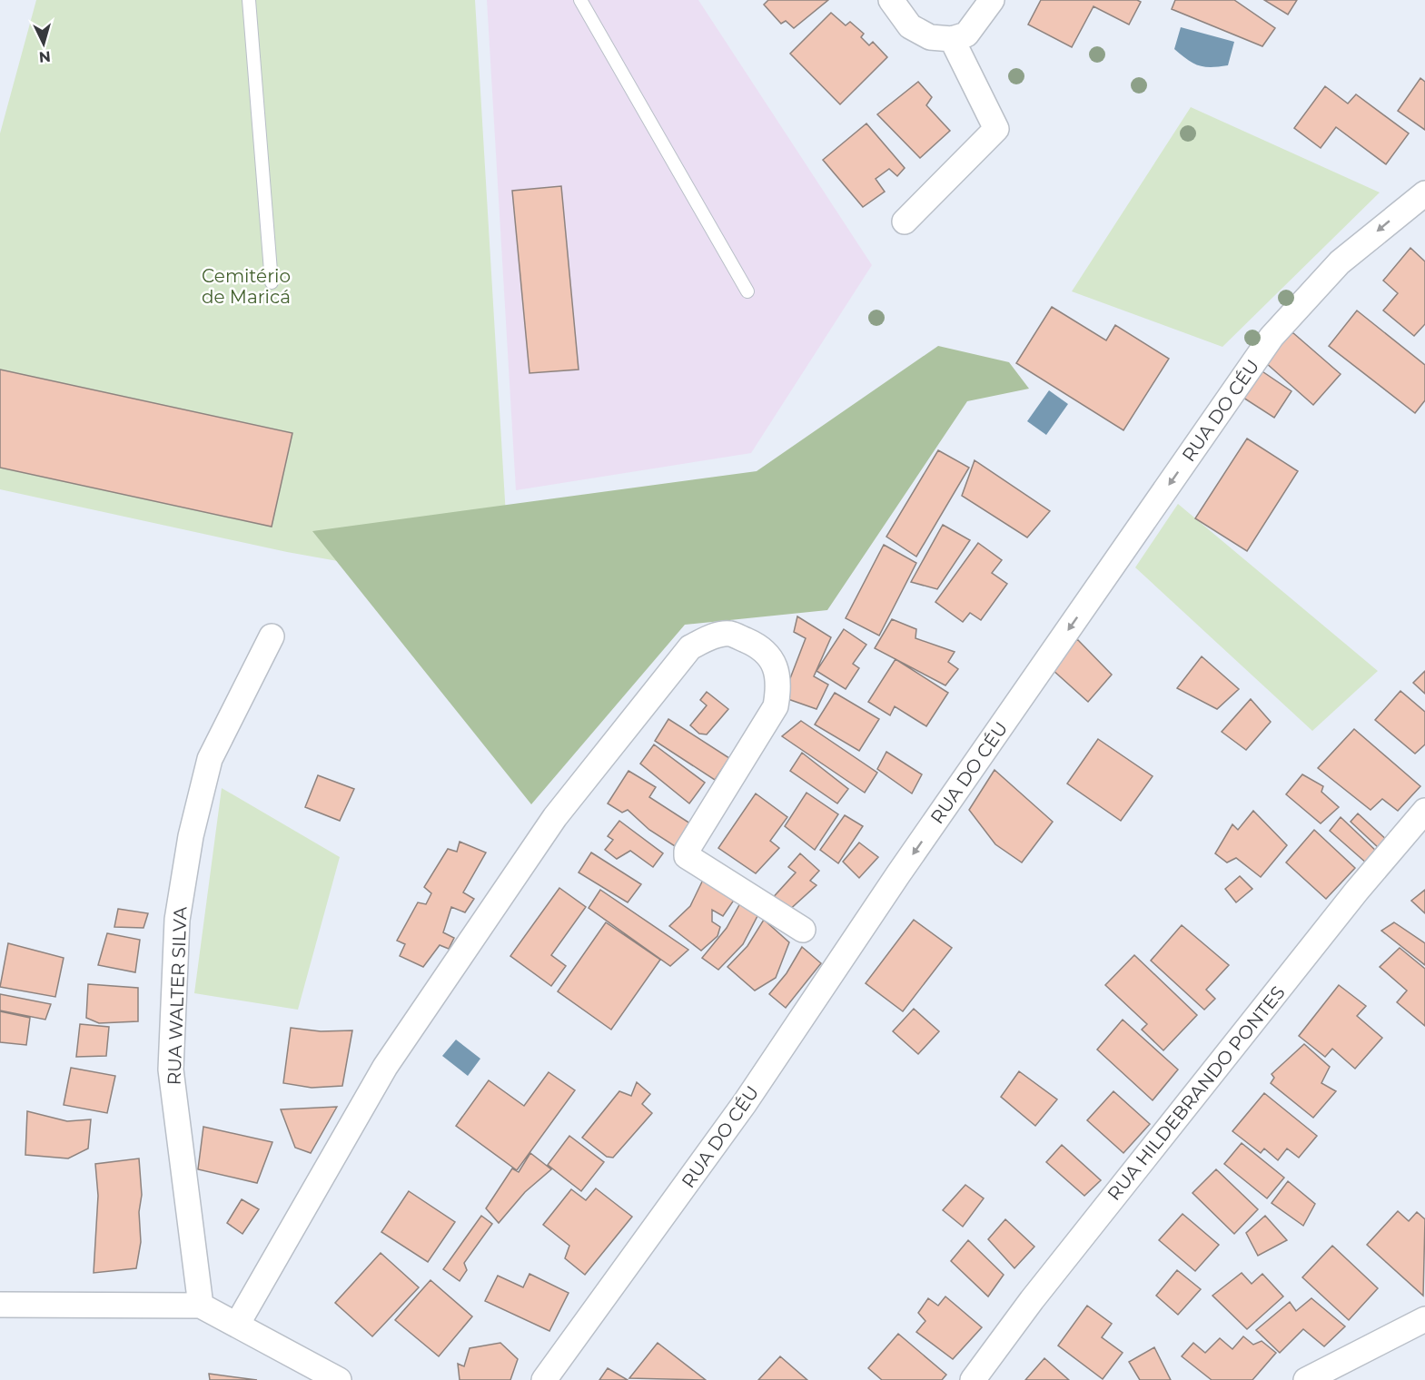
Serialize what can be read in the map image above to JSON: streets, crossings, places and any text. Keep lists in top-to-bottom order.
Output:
{
  "streets": {
    "street": ["RUA DO CÉU", "RUA WALTER SILVA", "RUA HILDEBRANDO PONTES"]
  },
  "one_way": ["RUA DO CÉU"],
  "parks": ["Cemitério de Maricá"],
  "north": "bottom"
}
